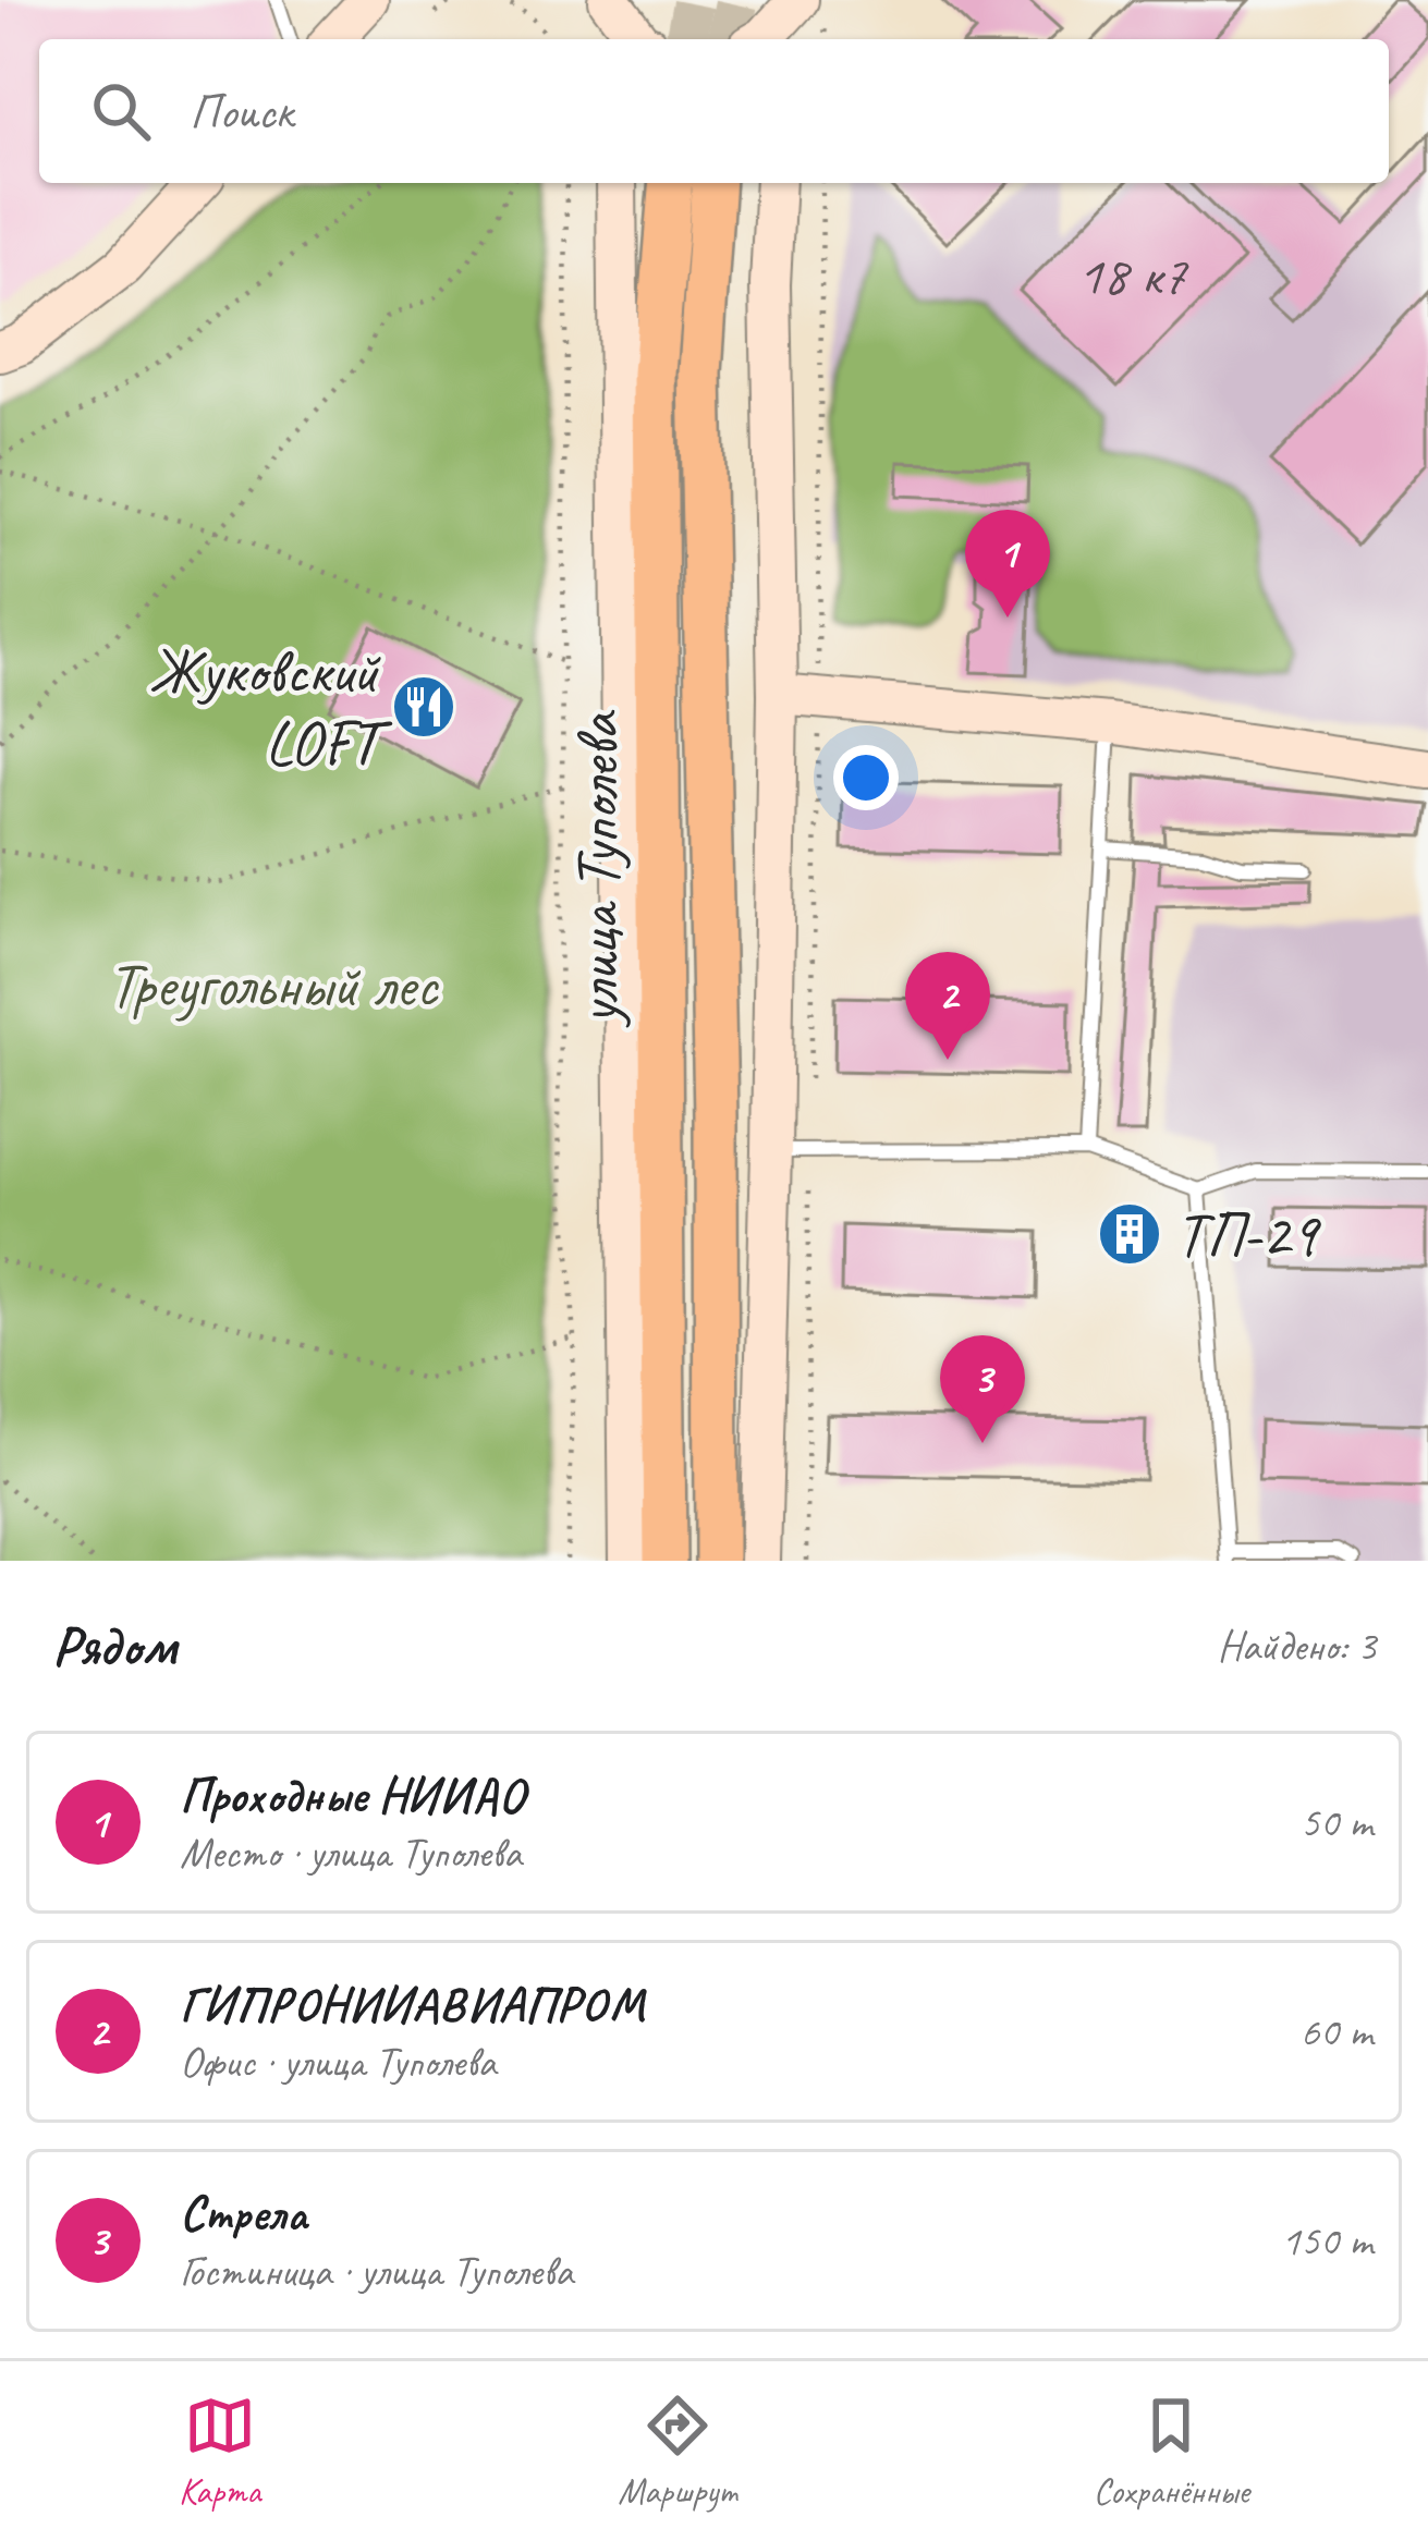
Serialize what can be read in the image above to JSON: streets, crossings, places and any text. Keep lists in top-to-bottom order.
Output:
{
  "streets": {
    "main road": ["улица Туполева"]
  },
  "parks": ["Треугольный лес"],
  "places": {
    "restaurant": ["Жуковский LOFT"],
    "building": ["ТП-29"]
  },
  "house_numbers": ["18 к7"],
  "page": {
    "search": "Поиск",
    "pins": ["1", "2", "3"],
    "heading": ["Рядом", "Найдено: 3"],
    "list": [
      {
        "mark": "1",
        "name": "Проходные НИИАО",
        "note": "Место · улица Туполева",
        "value": "50 m"
      },
      {
        "mark": "2",
        "name": "ГИПРОНИИАВИАПРОМ",
        "note": "Офис · улица Туполева",
        "value": "60 m"
      },
      {
        "mark": "3",
        "name": "Стрела",
        "note": "Гостиница · улица Туполева",
        "value": "150 m"
      }
    ],
    "nav": ["Карта", "Маршрут", "Сохранённые"]
  }
}
